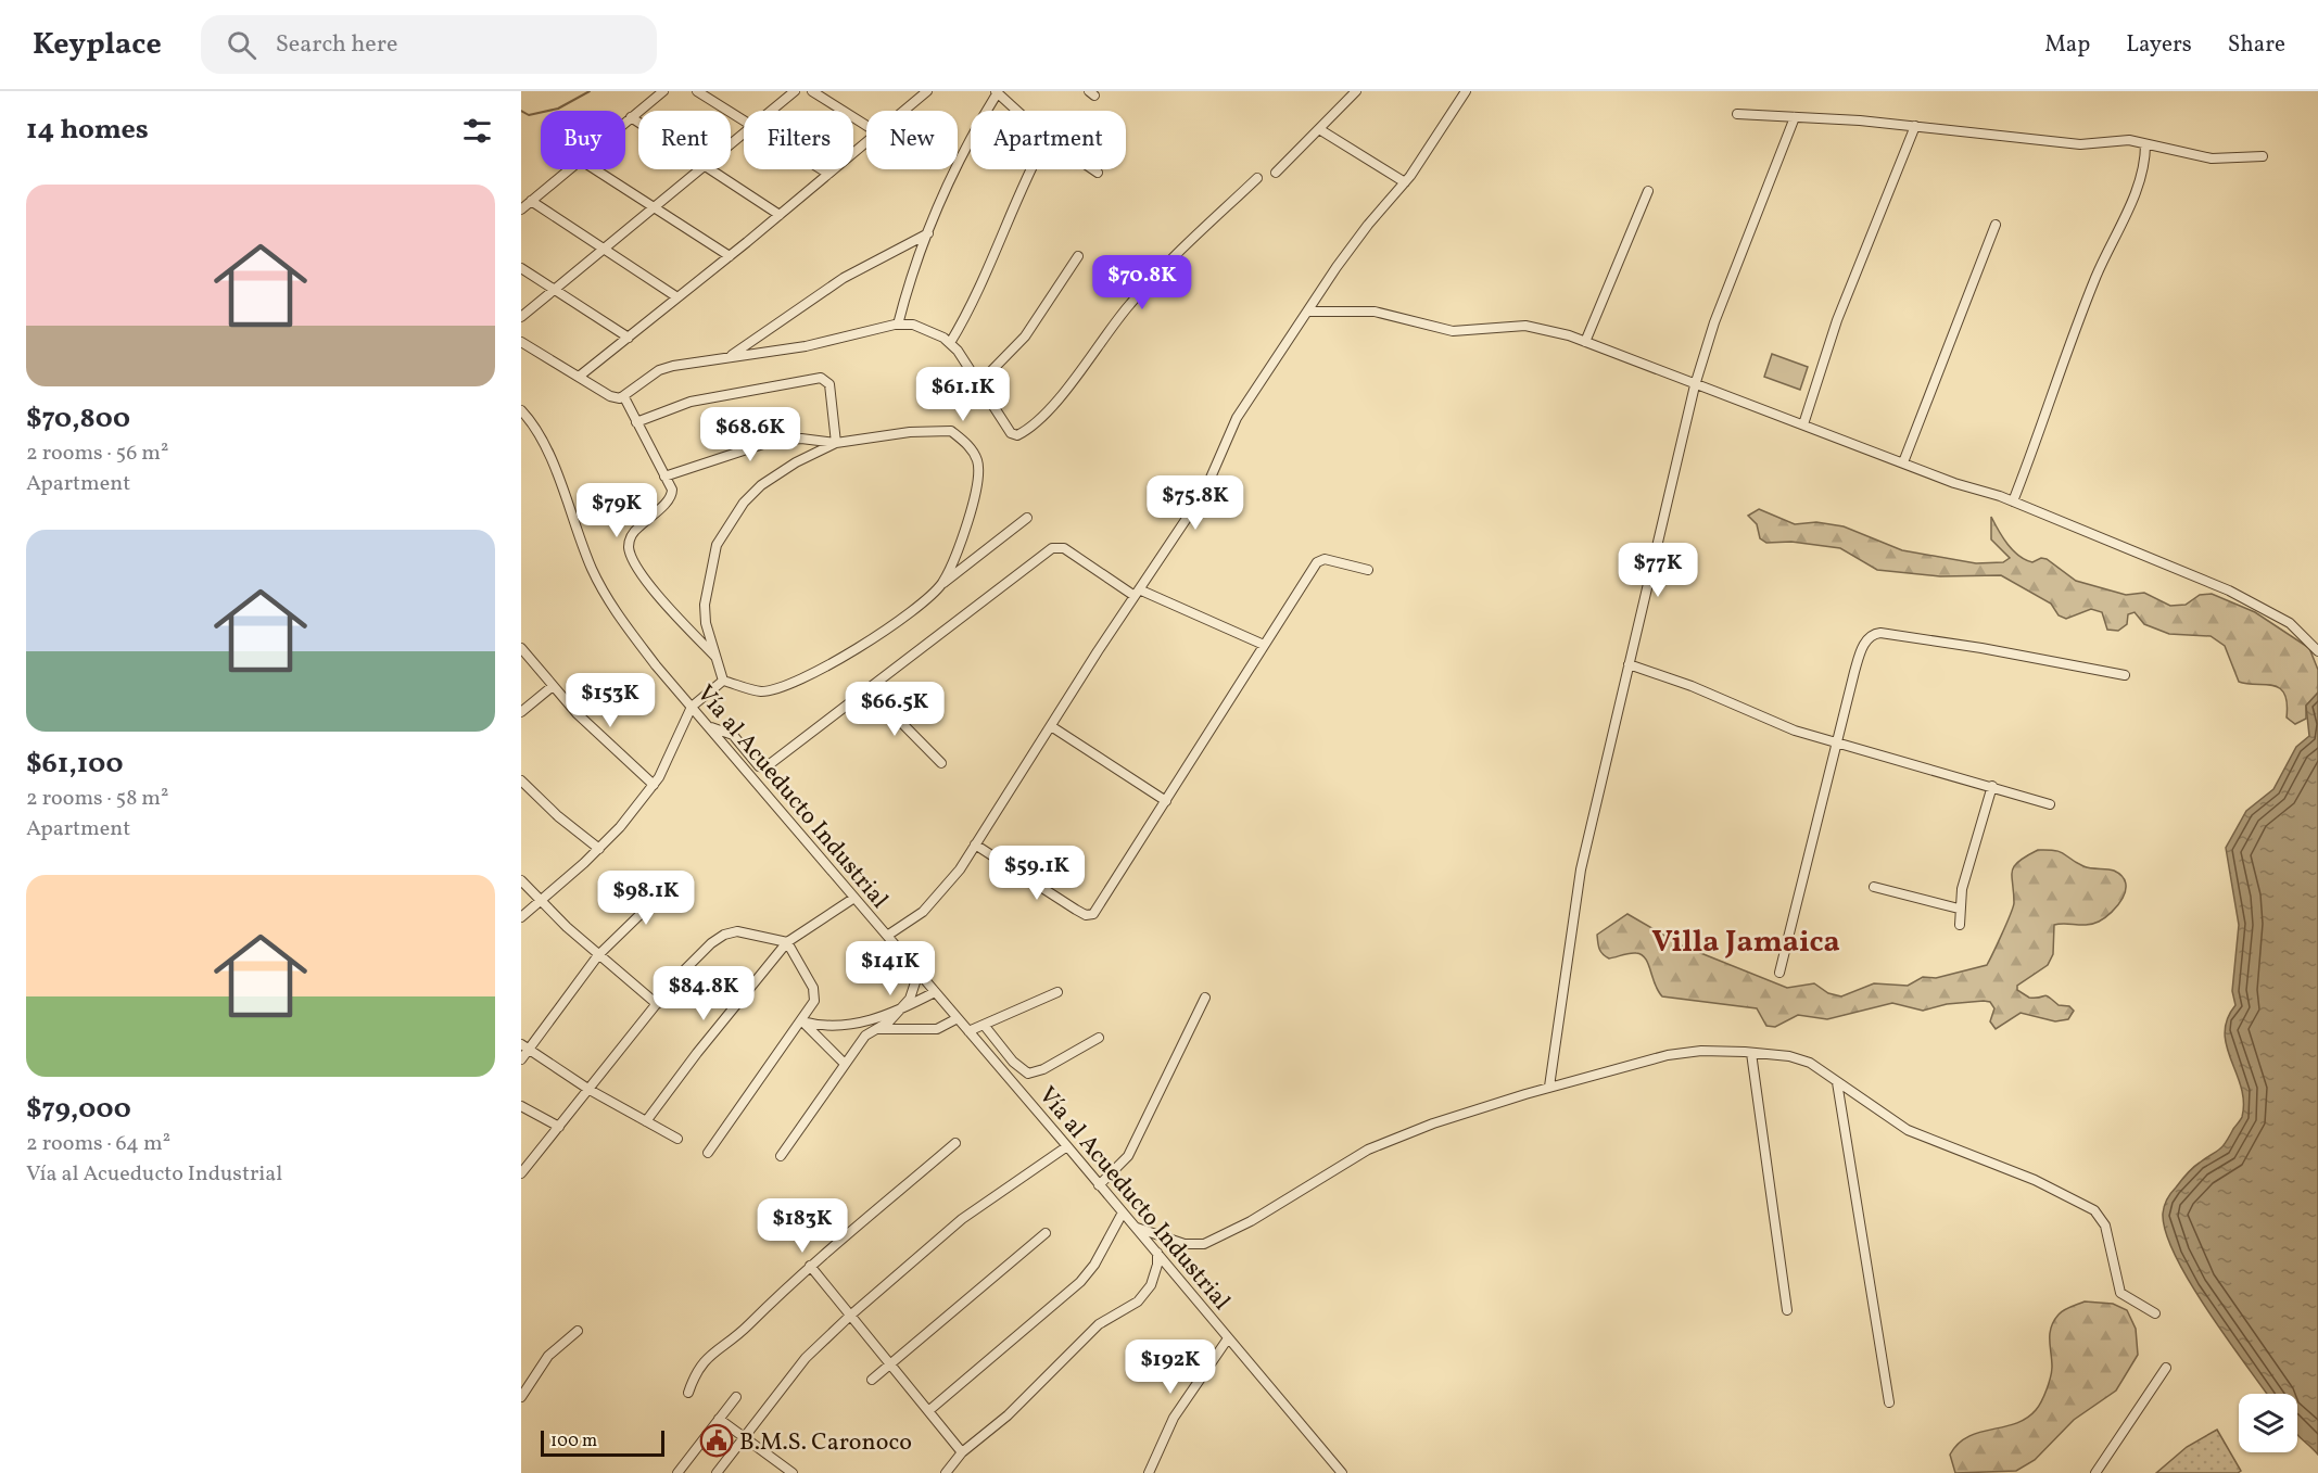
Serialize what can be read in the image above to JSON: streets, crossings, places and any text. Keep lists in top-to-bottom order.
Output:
{
  "streets": {
    "street": ["Vía al Acueducto Industrial"]
  },
  "districts": ["Villa Jamaica"],
  "places": {
    "public building": ["B.M.S. Caronoco"]
  },
  "scale_bar": "100 m",
  "page": {
    "header": "Keyplace",
    "search": "Search here",
    "nav": ["Map", "Layers", "Share"],
    "heading": "14 homes",
    "chip": [
      "Buy",
      "Rent",
      "Filters",
      "New",
      "Apartment"
    ],
    "list": [
      {
        "name": "$70,800",
        "note": "2 rooms · 56 m² · Apartment"
      },
      {
        "name": "$61,100",
        "note": "2 rooms · 58 m² · Apartment"
      },
      {
        "name": "$79,000",
        "note": "2 rooms · 64 m² · Vía al Acueducto Industrial"
      }
    ],
    "price": [
      "$70.8K",
      "$61.1K",
      "$68.6K",
      "$75.8K",
      "$79K",
      "$77K",
      "$153K",
      "$66.5K",
      "$59.1K",
      "$98.1K",
      "$141K",
      "$84.8K",
      "$183K",
      "$192K"
    ],
    "scale": "100 m"
  }
}
